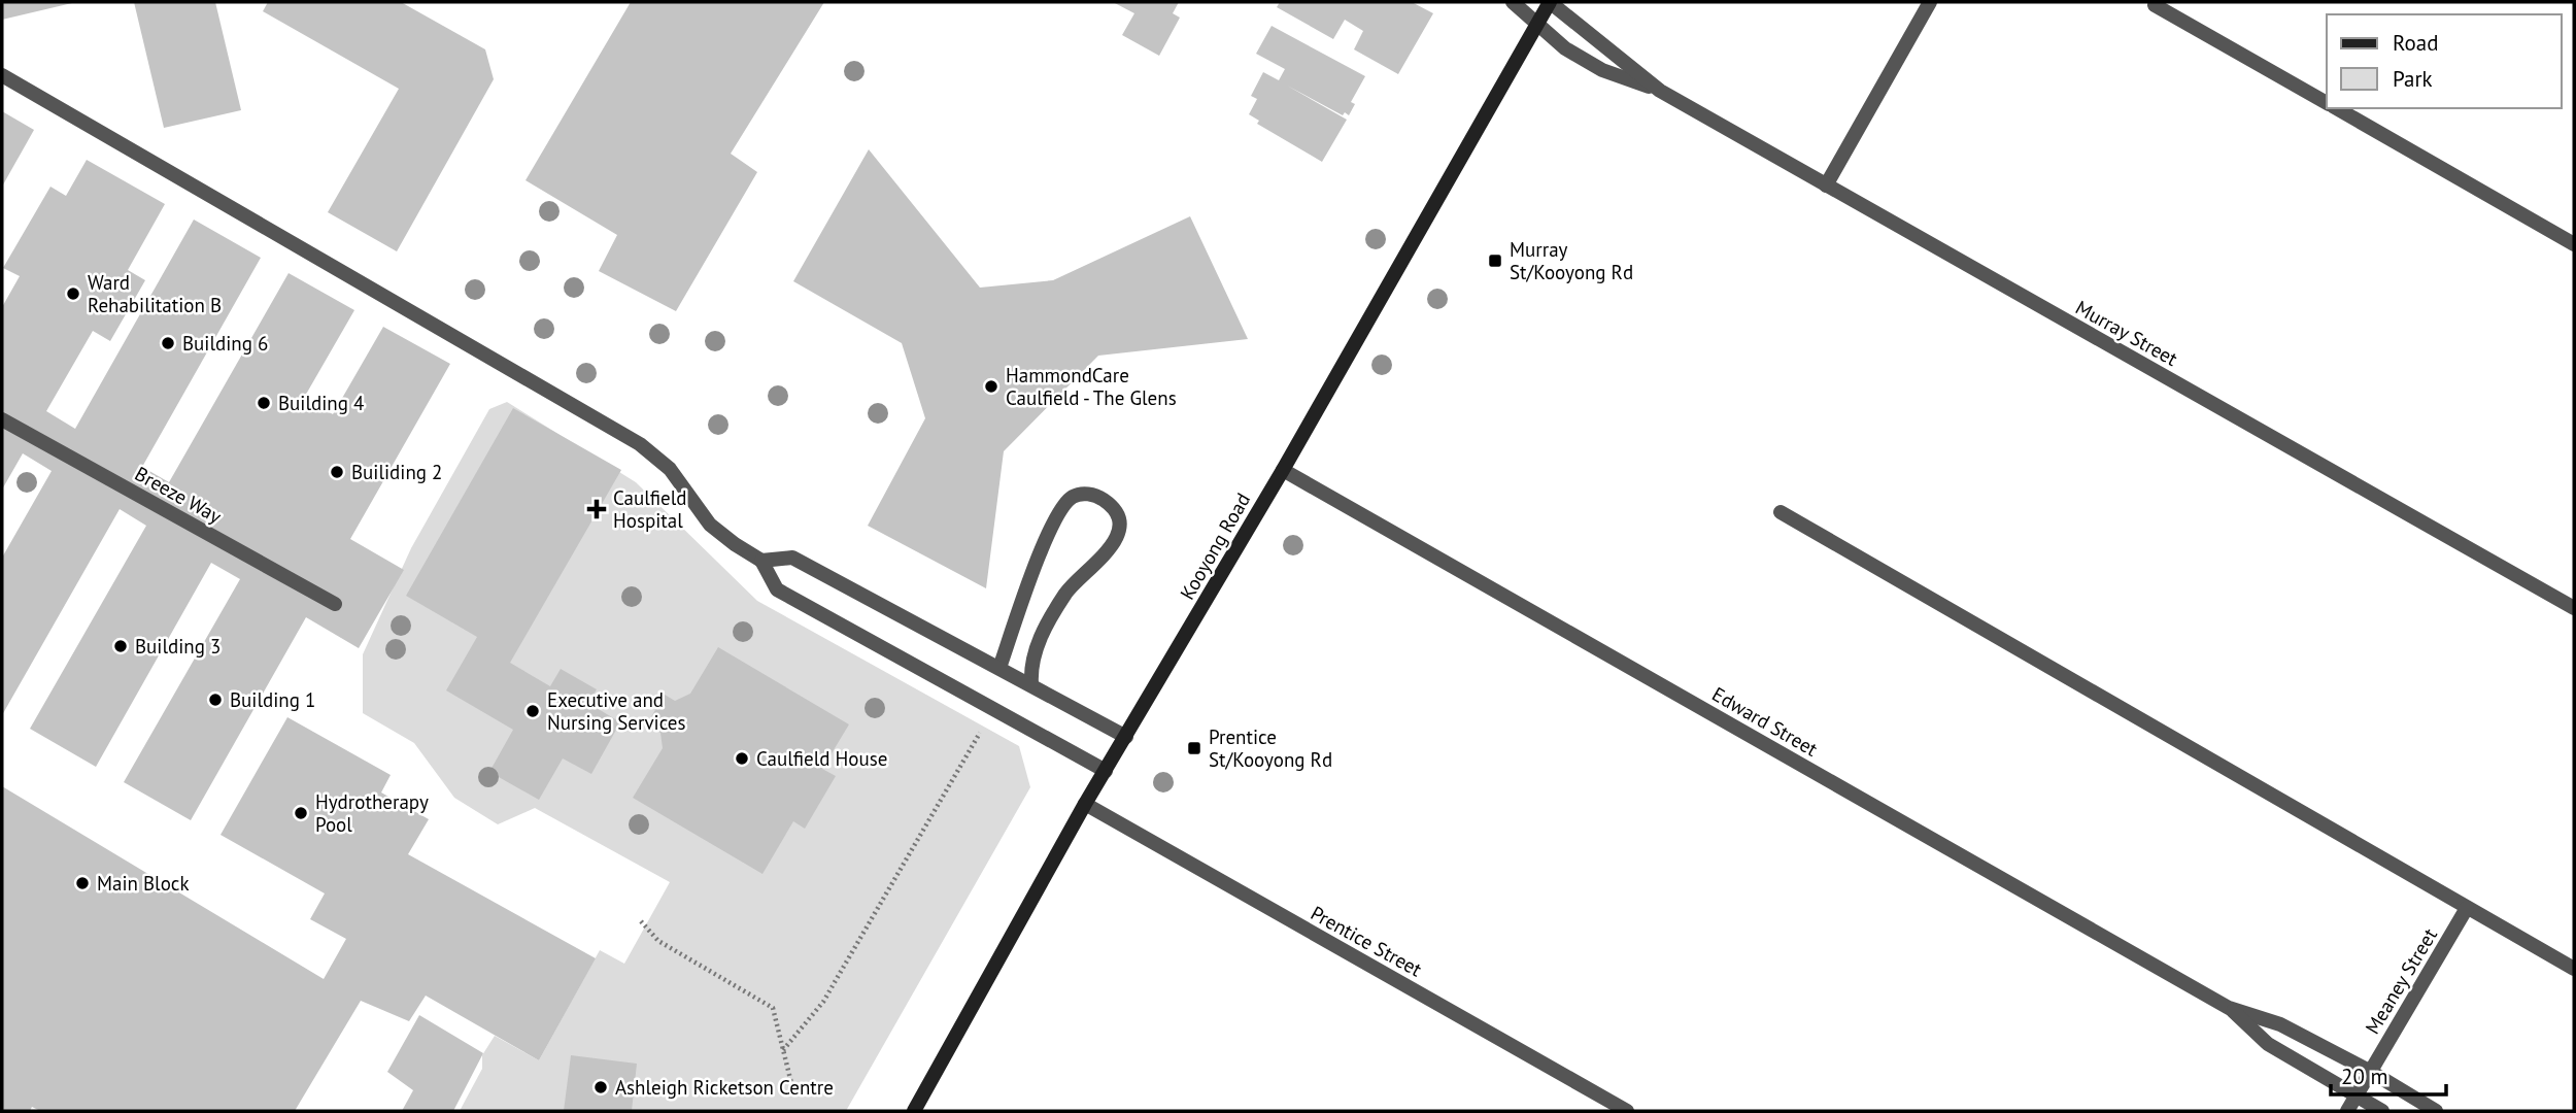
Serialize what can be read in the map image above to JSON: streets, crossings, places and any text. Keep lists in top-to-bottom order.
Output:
{
  "streets": {
    "street": [
      "Murray Street",
      "Breeze Way",
      "Kooyong Road",
      "Edward Street",
      "Prentice Street",
      "Meaney Street"
    ]
  },
  "crossings": [
    ["Murray Street", "Kooyong Road"],
    ["Kooyong Road", "Edward Street"],
    ["Kooyong Road", "Prentice Street"],
    ["Edward Street", "Meaney Street"]
  ],
  "places": {
    "transit": ["Murray St/Kooyong Rd", "Prentice St/Kooyong Rd"],
    "other": [
      "Ward Rehabilitation B",
      "Building 6",
      "HammondCare Caulfield - The Glens",
      "Building 4",
      "Builiding 2",
      "Building 3",
      "Building 1",
      "Executive and Nursing Services",
      "Caulfield House",
      "Hydrotherapy Pool",
      "Main Block",
      "Ashleigh Ricketson Centre"
    ],
    "health": ["Caulfield Hospital"]
  },
  "legend": ["Road", "Park"],
  "scale_bar": "20 m"
}
